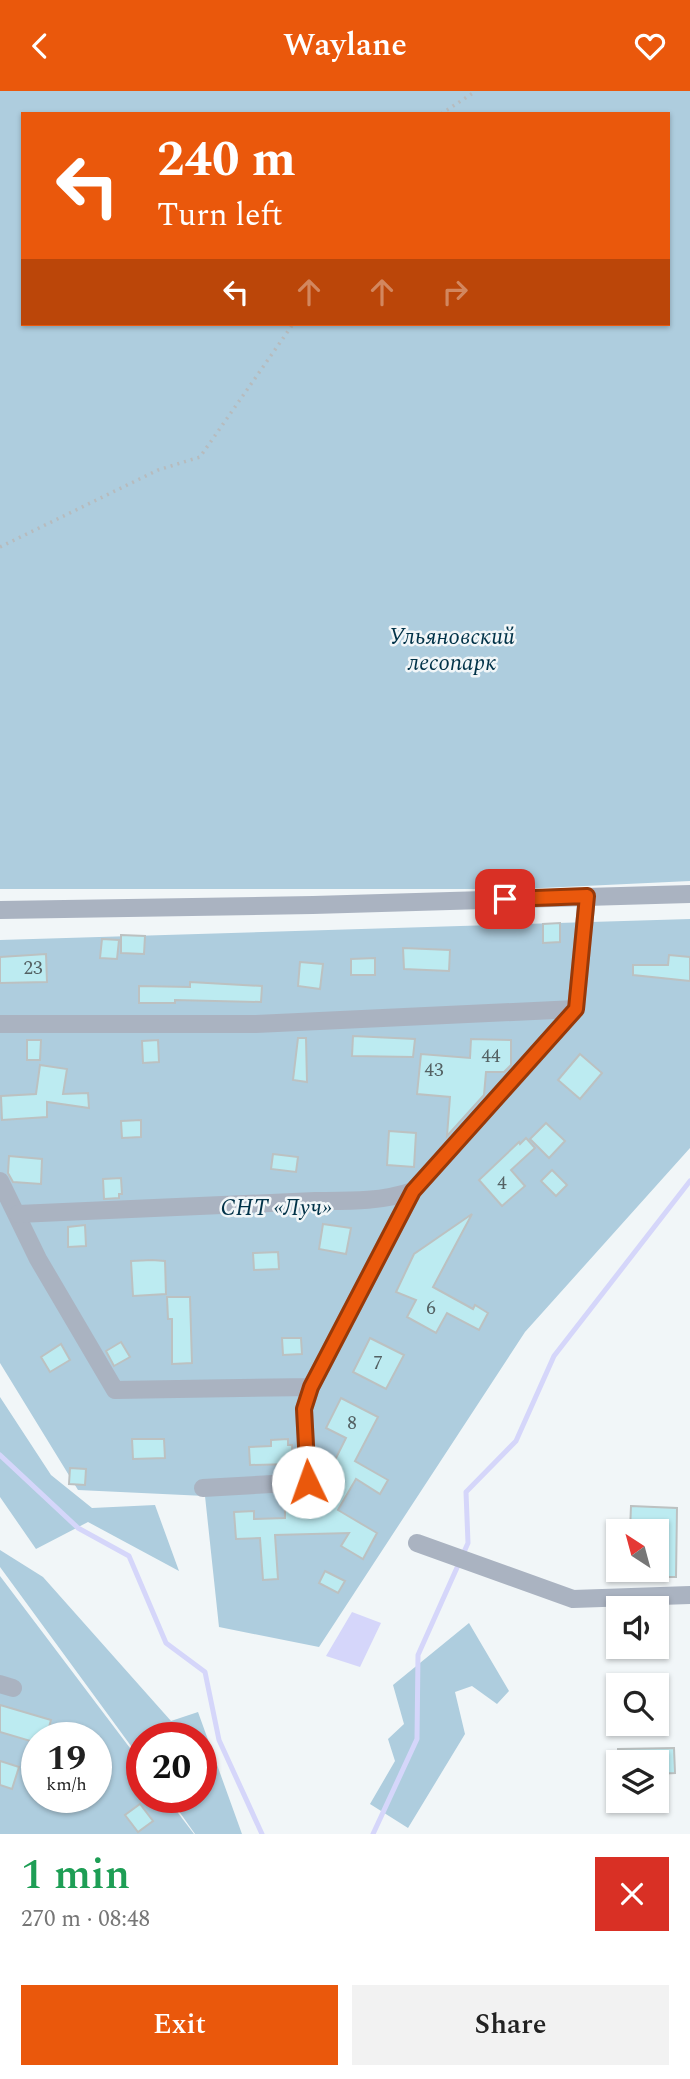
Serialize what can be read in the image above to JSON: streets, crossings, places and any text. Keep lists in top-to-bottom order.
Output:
{
  "parks": ["Ульяновский лесопарк", "СНТ «Луч»"],
  "house_numbers": [
    "23",
    "44",
    "43",
    "4",
    "6",
    "7",
    "8"
  ],
  "north": "top left",
  "page": {
    "header": "Waylane",
    "turn": ["240 m", "Turn left"],
    "speed": "19 km/h",
    "limit": "20",
    "heading": ["1 min", "270 m · 08:48"],
    "buttons": ["Exit", "Share"]
  }
}
